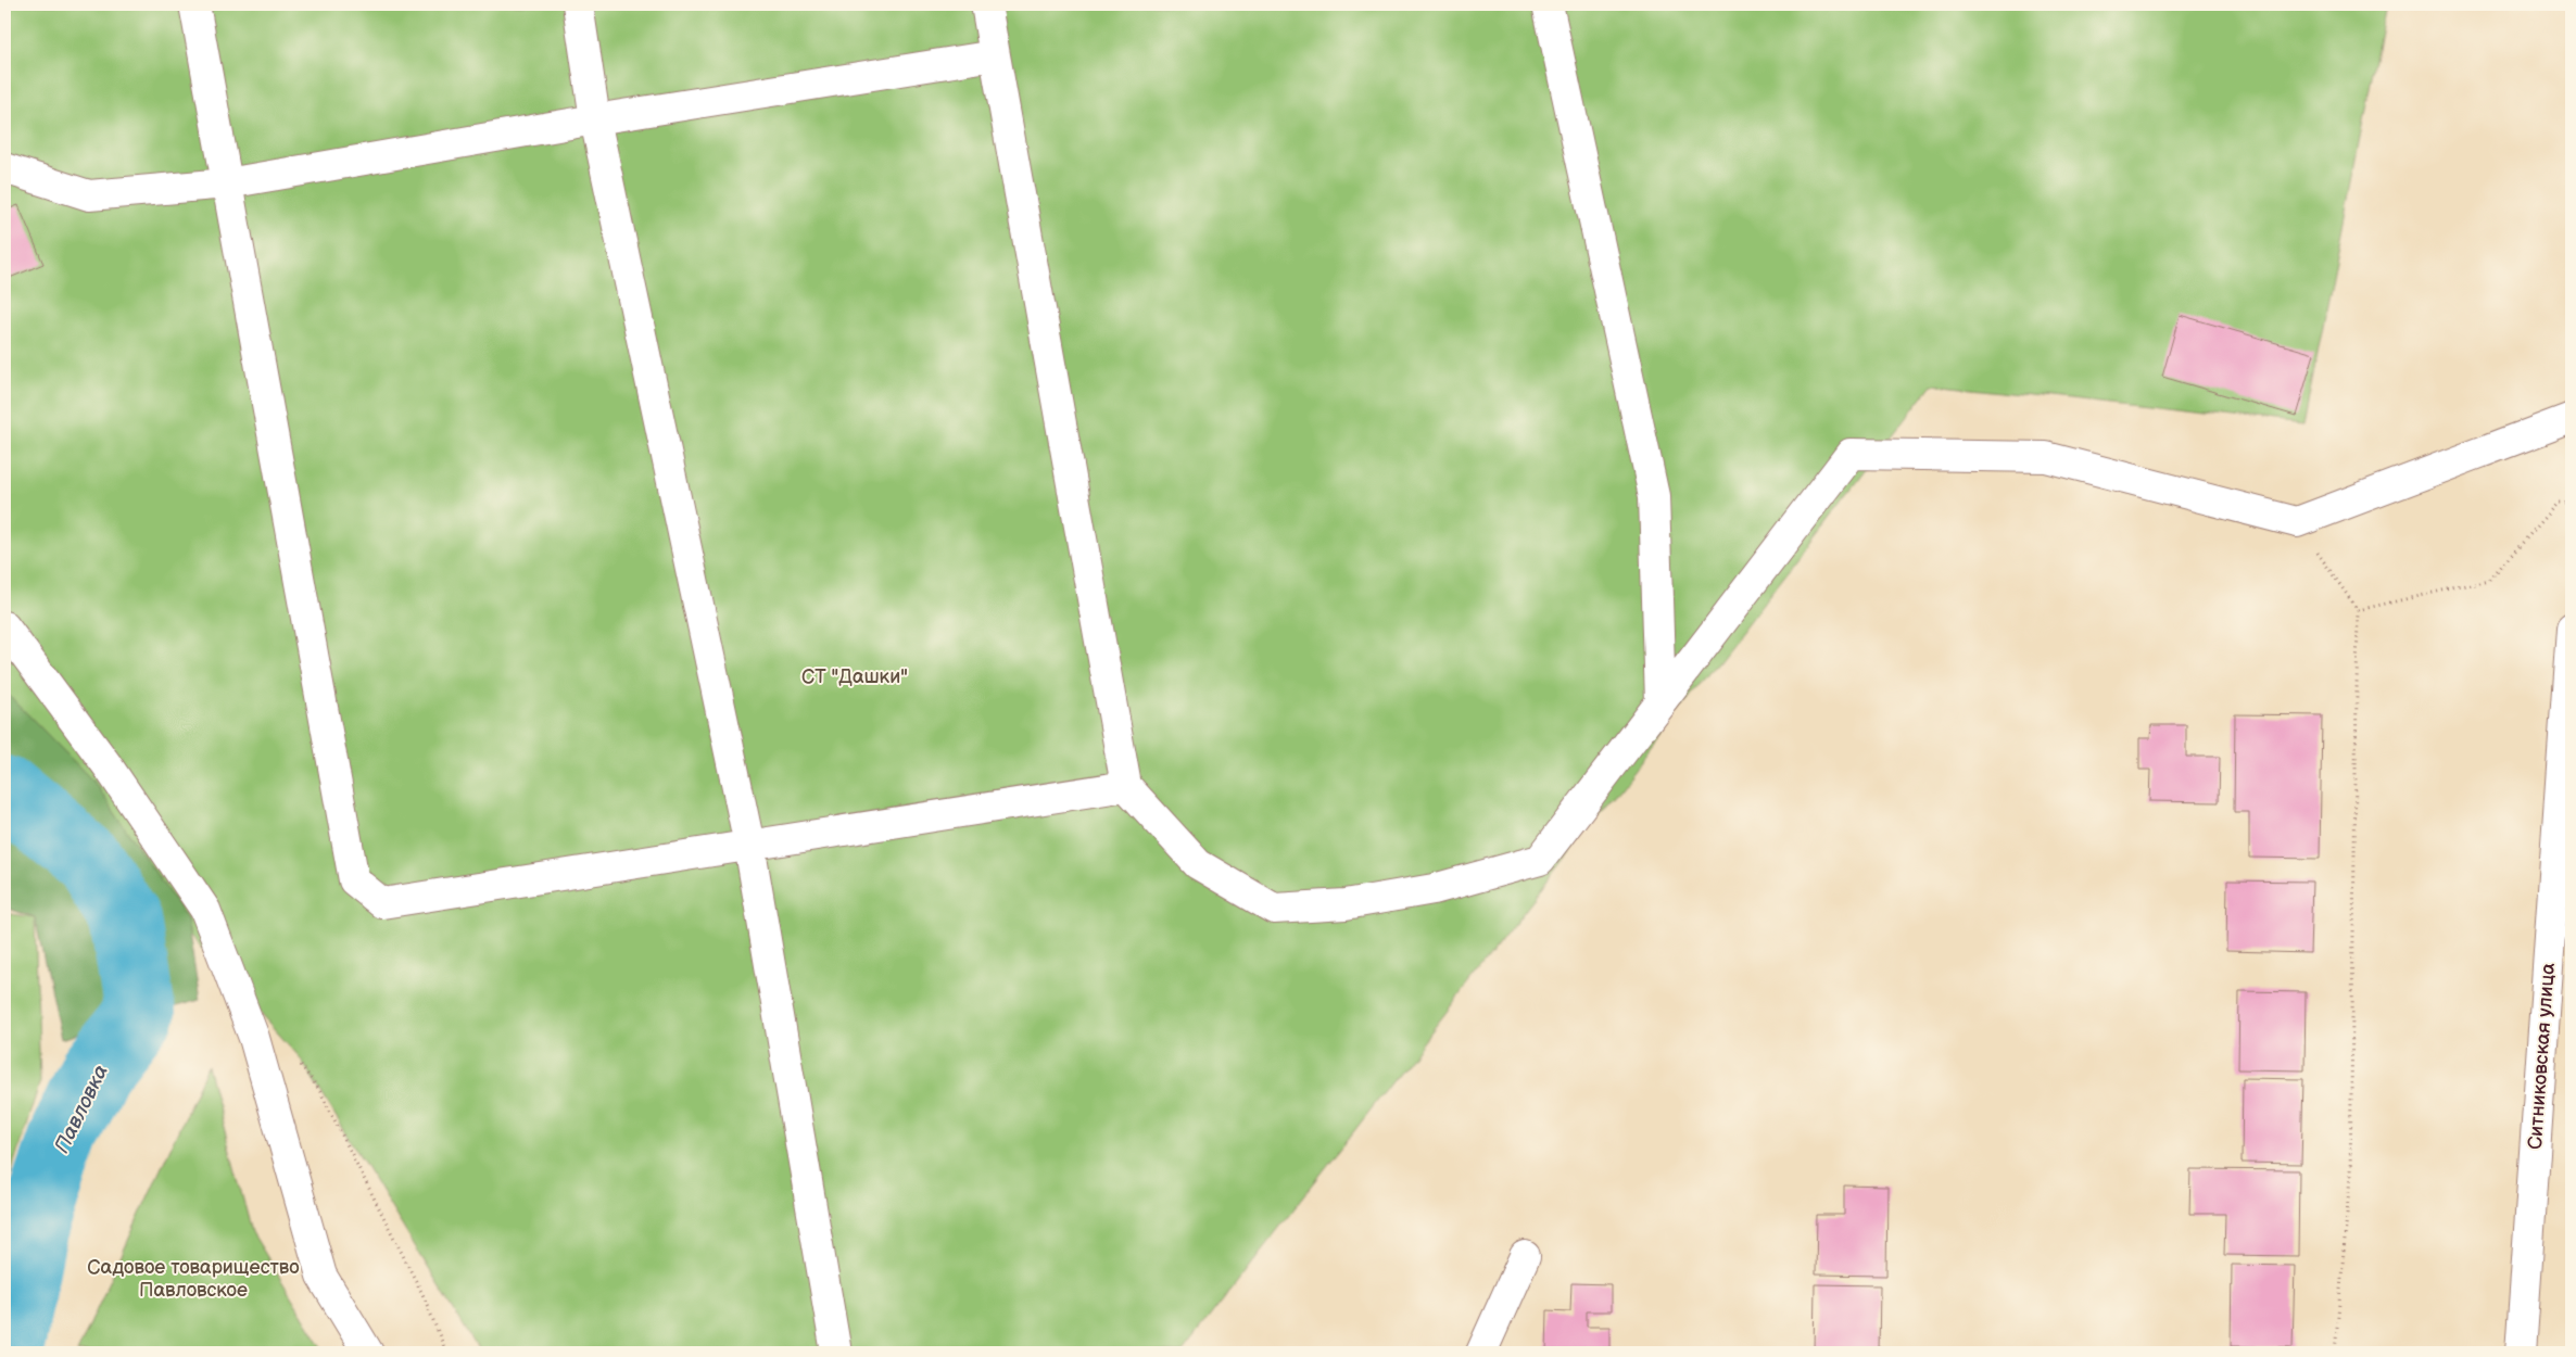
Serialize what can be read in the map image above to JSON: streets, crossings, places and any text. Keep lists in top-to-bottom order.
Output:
{
  "streets": {
    "main road": ["Ситниковская улица"]
  },
  "water": ["Павловка"],
  "parks": ["СТ \"Дашки\"", "Садовое товарищество Павловское"]
}
